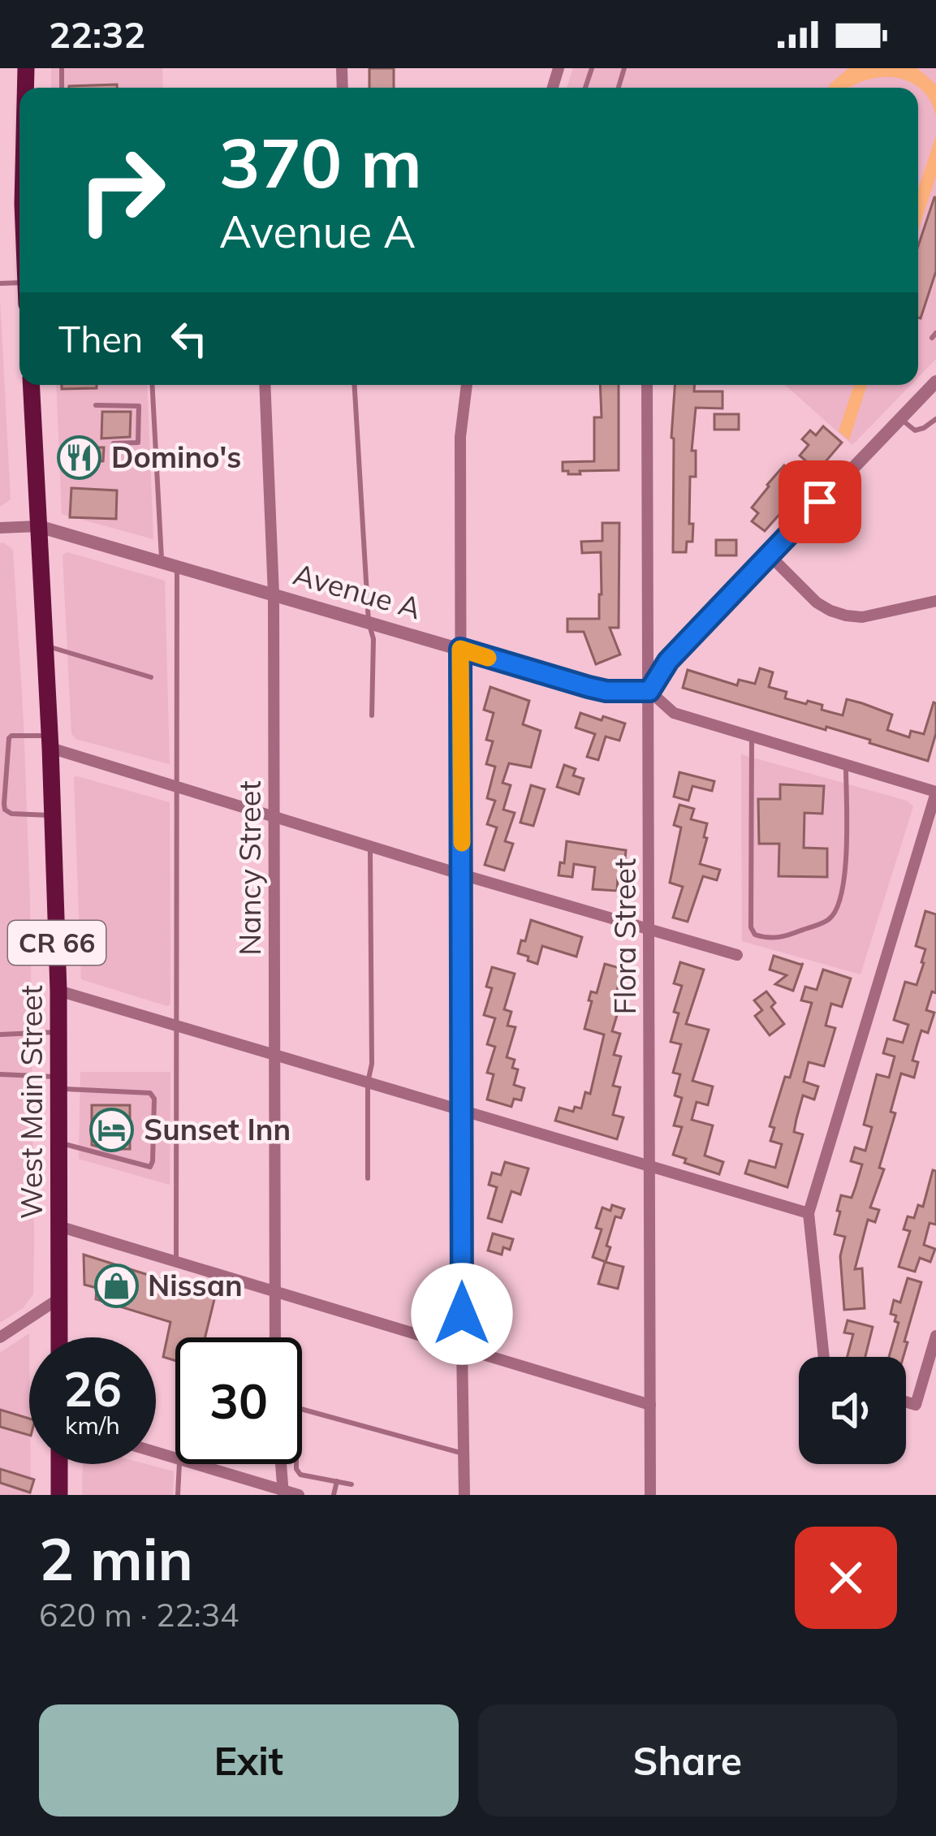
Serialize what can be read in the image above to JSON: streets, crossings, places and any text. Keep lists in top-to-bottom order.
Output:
{
  "streets": {
    "main road": ["CR 66", "West Main Street"],
    "street": ["Avenue A", "Nancy Street", "Flora Street"]
  },
  "crossings": [
    ["Avenue A", "Nancy Street"],
    ["Avenue A", "Flora Street"],
    ["Avenue A", "West Main Street"]
  ],
  "places": {
    "restaurant": ["Domino's"],
    "hotel": ["Sunset Inn"],
    "shop": ["Nissan"]
  },
  "page": {
    "status": "22:32",
    "turn": ["370 m", "Avenue A"],
    "then": "Then",
    "speed": "26 km/h",
    "limit": "30",
    "heading": ["2 min", "620 m · 22:34"],
    "buttons": ["Exit", "Share"]
  }
}
